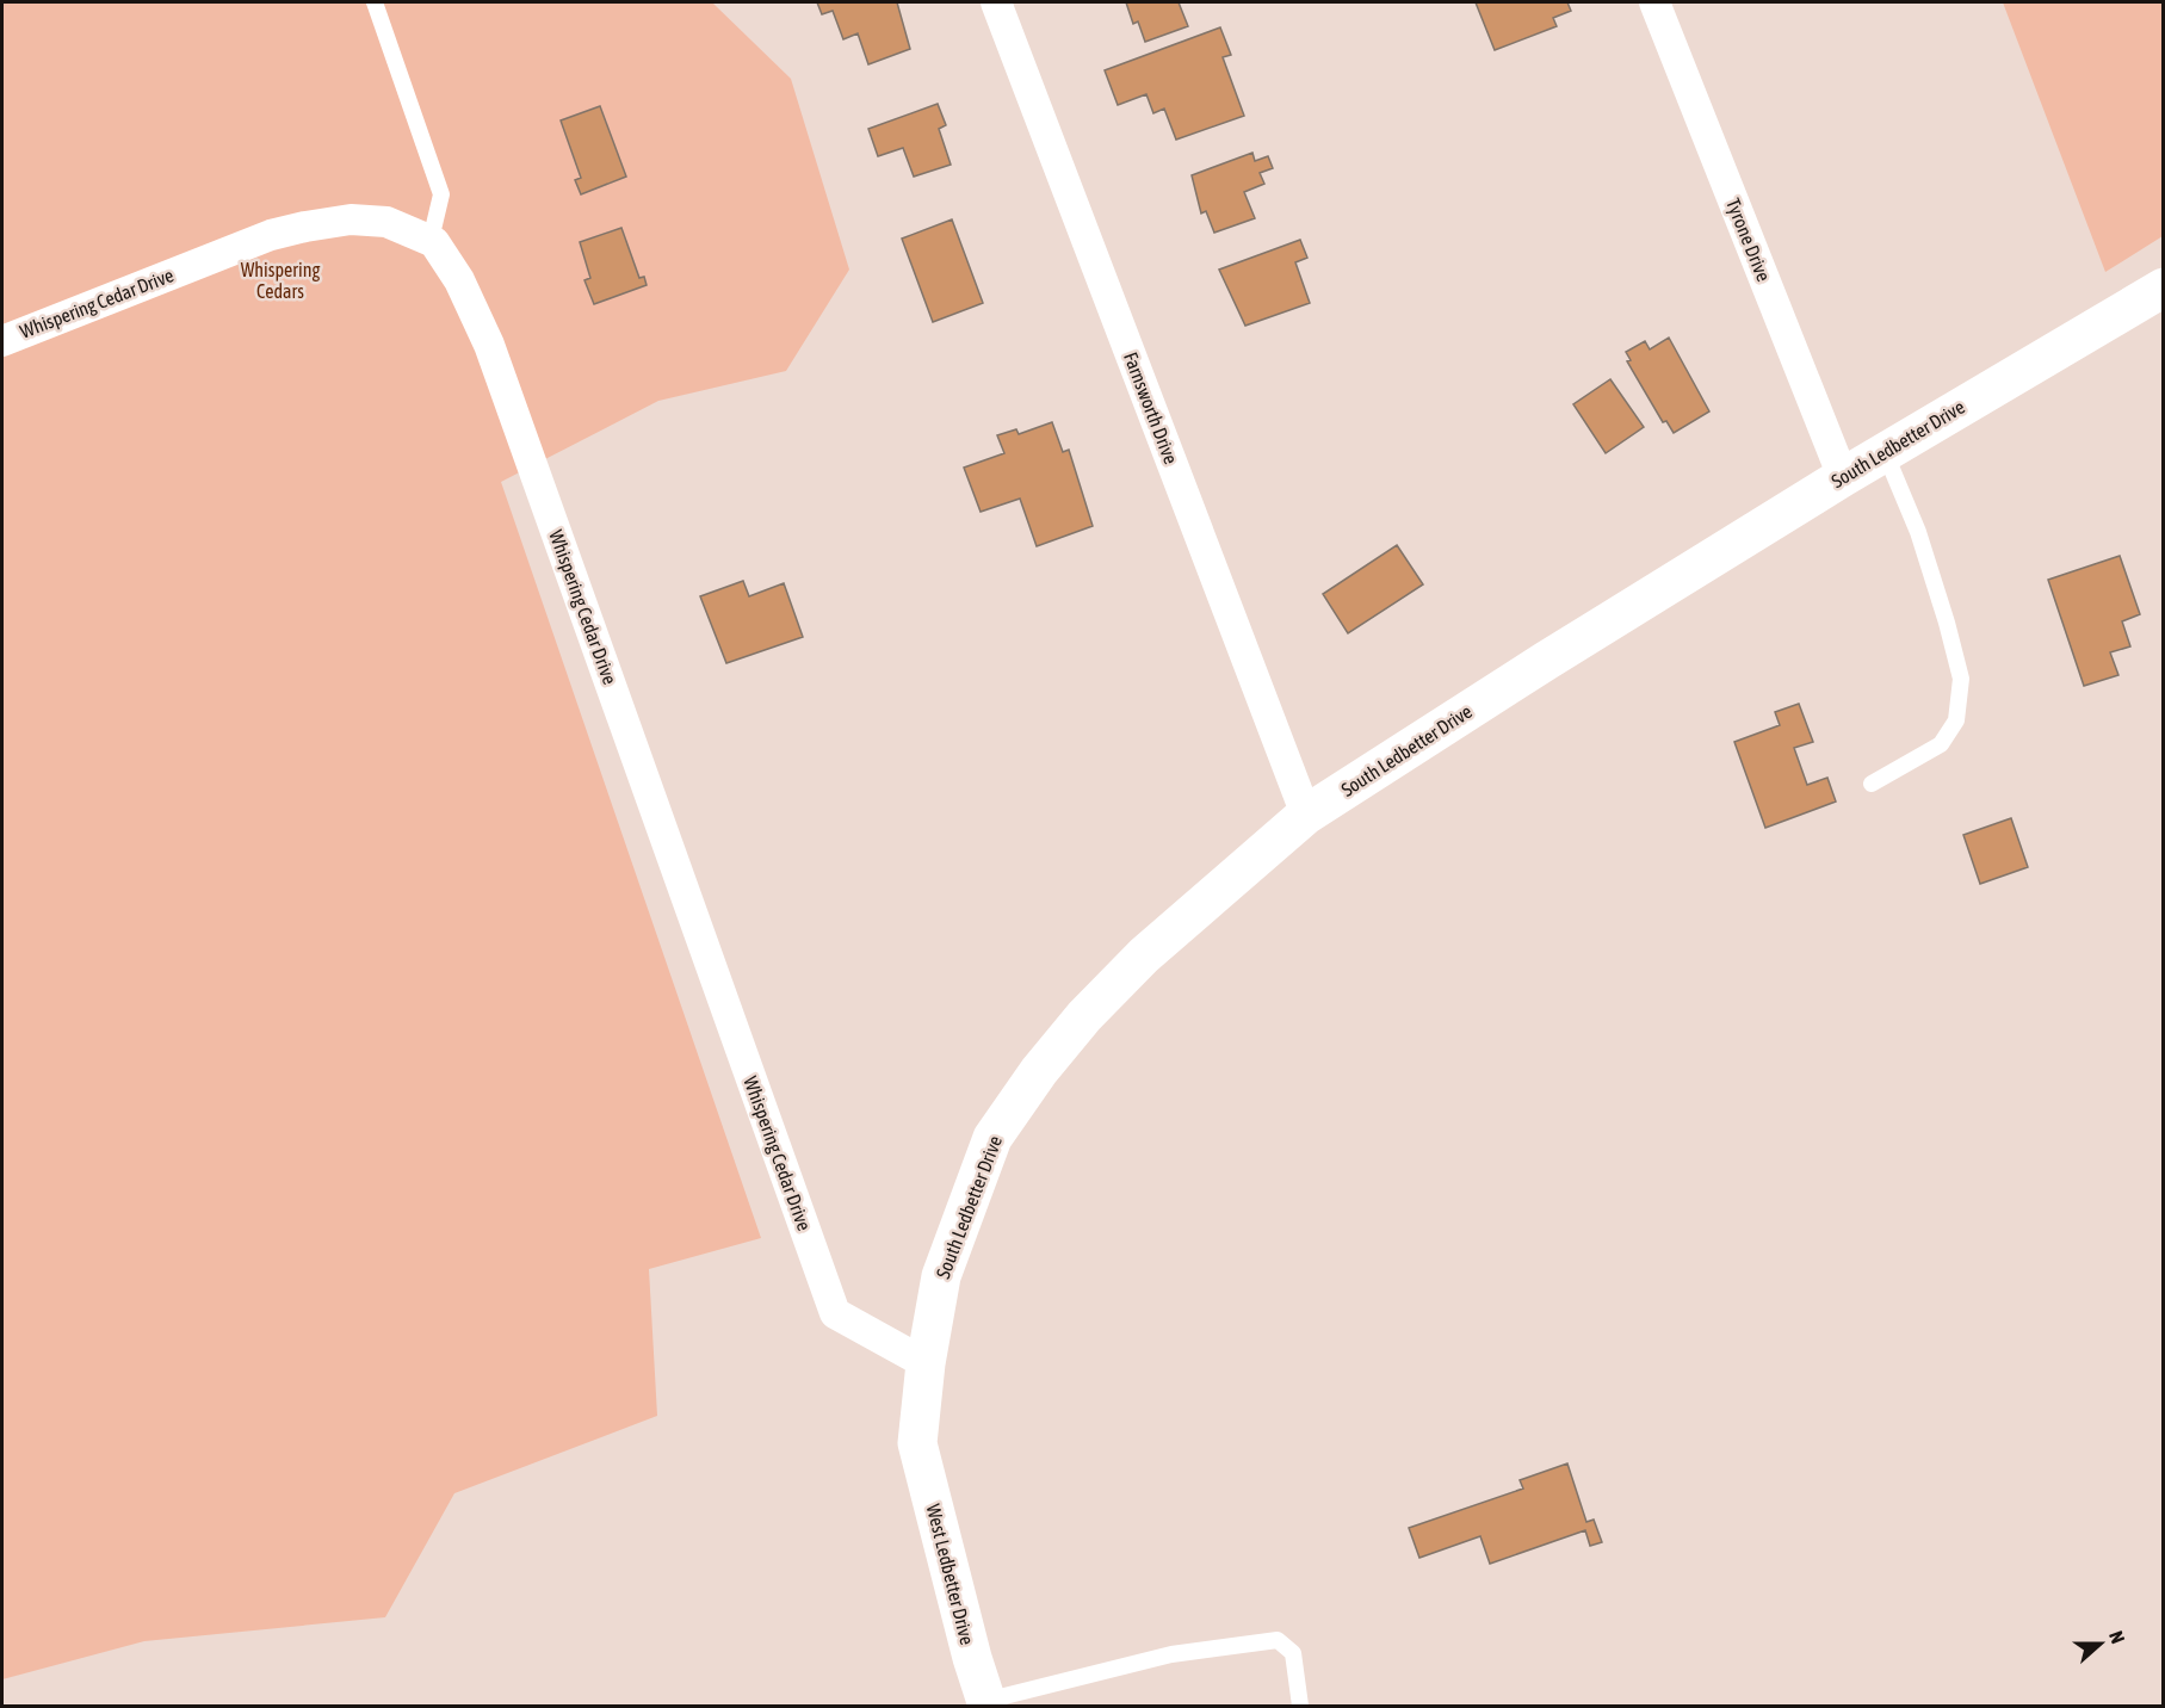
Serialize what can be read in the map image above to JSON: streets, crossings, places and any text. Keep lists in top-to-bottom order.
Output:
{
  "streets": {
    "street": [
      "Tyrone Drive",
      "Whispering Cedar Drive",
      "Farnsworth Drive",
      "South Ledbetter Drive",
      "West Ledbetter Drive"
    ]
  },
  "crossings": [
    ["Tyrone Drive", "South Ledbetter Drive"],
    ["Whispering Cedar Drive", "South Ledbetter Drive"],
    ["Farnsworth Drive", "South Ledbetter Drive"],
    ["South Ledbetter Drive", "West Ledbetter Drive"]
  ],
  "parks": ["Whispering Cedars"],
  "north": "right"
}
